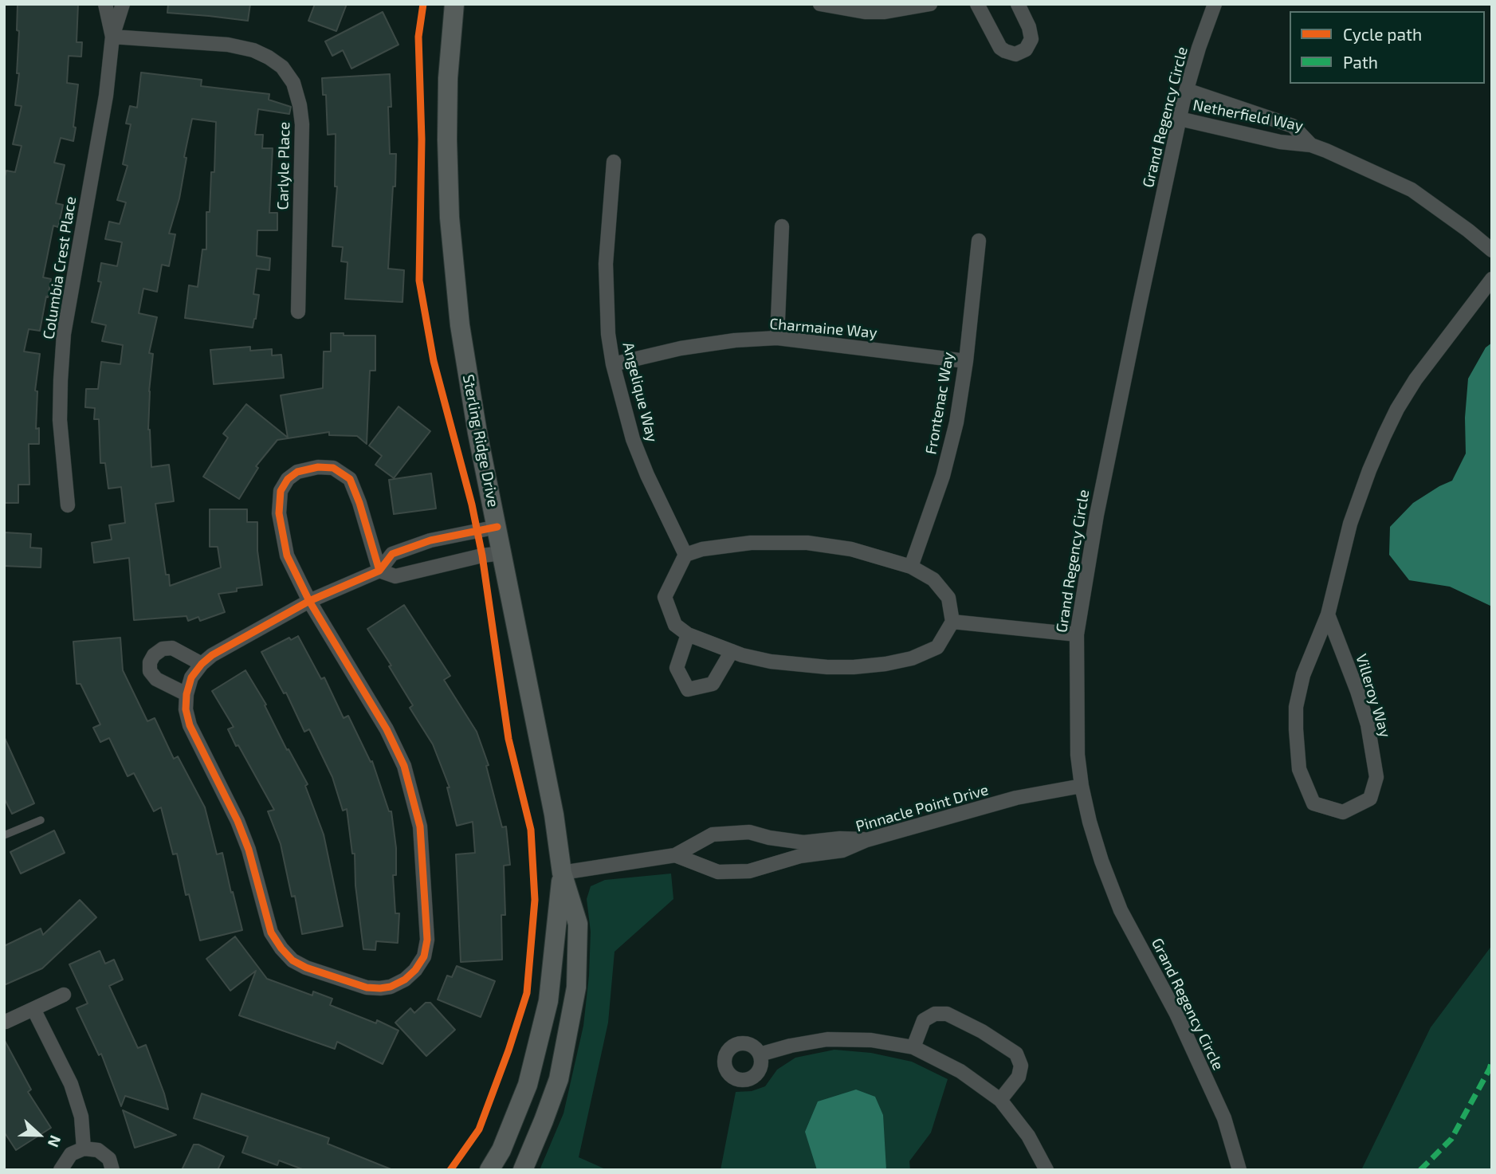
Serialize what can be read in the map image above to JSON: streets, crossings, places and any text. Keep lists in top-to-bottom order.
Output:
{
  "streets": {
    "street": [
      "Netherfield Way",
      "Grand Regency Circle",
      "Carlyle Place",
      "Columbia Crest Place",
      "Charmaine Way",
      "Angelique Way",
      "Frontenac Way",
      "Sterling Ridge Drive",
      "Villeroy Way",
      "Pinnacle Point Drive"
    ]
  },
  "crossings": [
    ["Netherfield Way", "Grand Regency Circle"],
    ["Grand Regency Circle", "Pinnacle Point Drive"],
    ["Carlyle Place", "Columbia Crest Place"],
    ["Charmaine Way", "Angelique Way"],
    ["Charmaine Way", "Frontenac Way"]
  ],
  "legend": ["Cycle path", "Path"],
  "north": "right"
}
